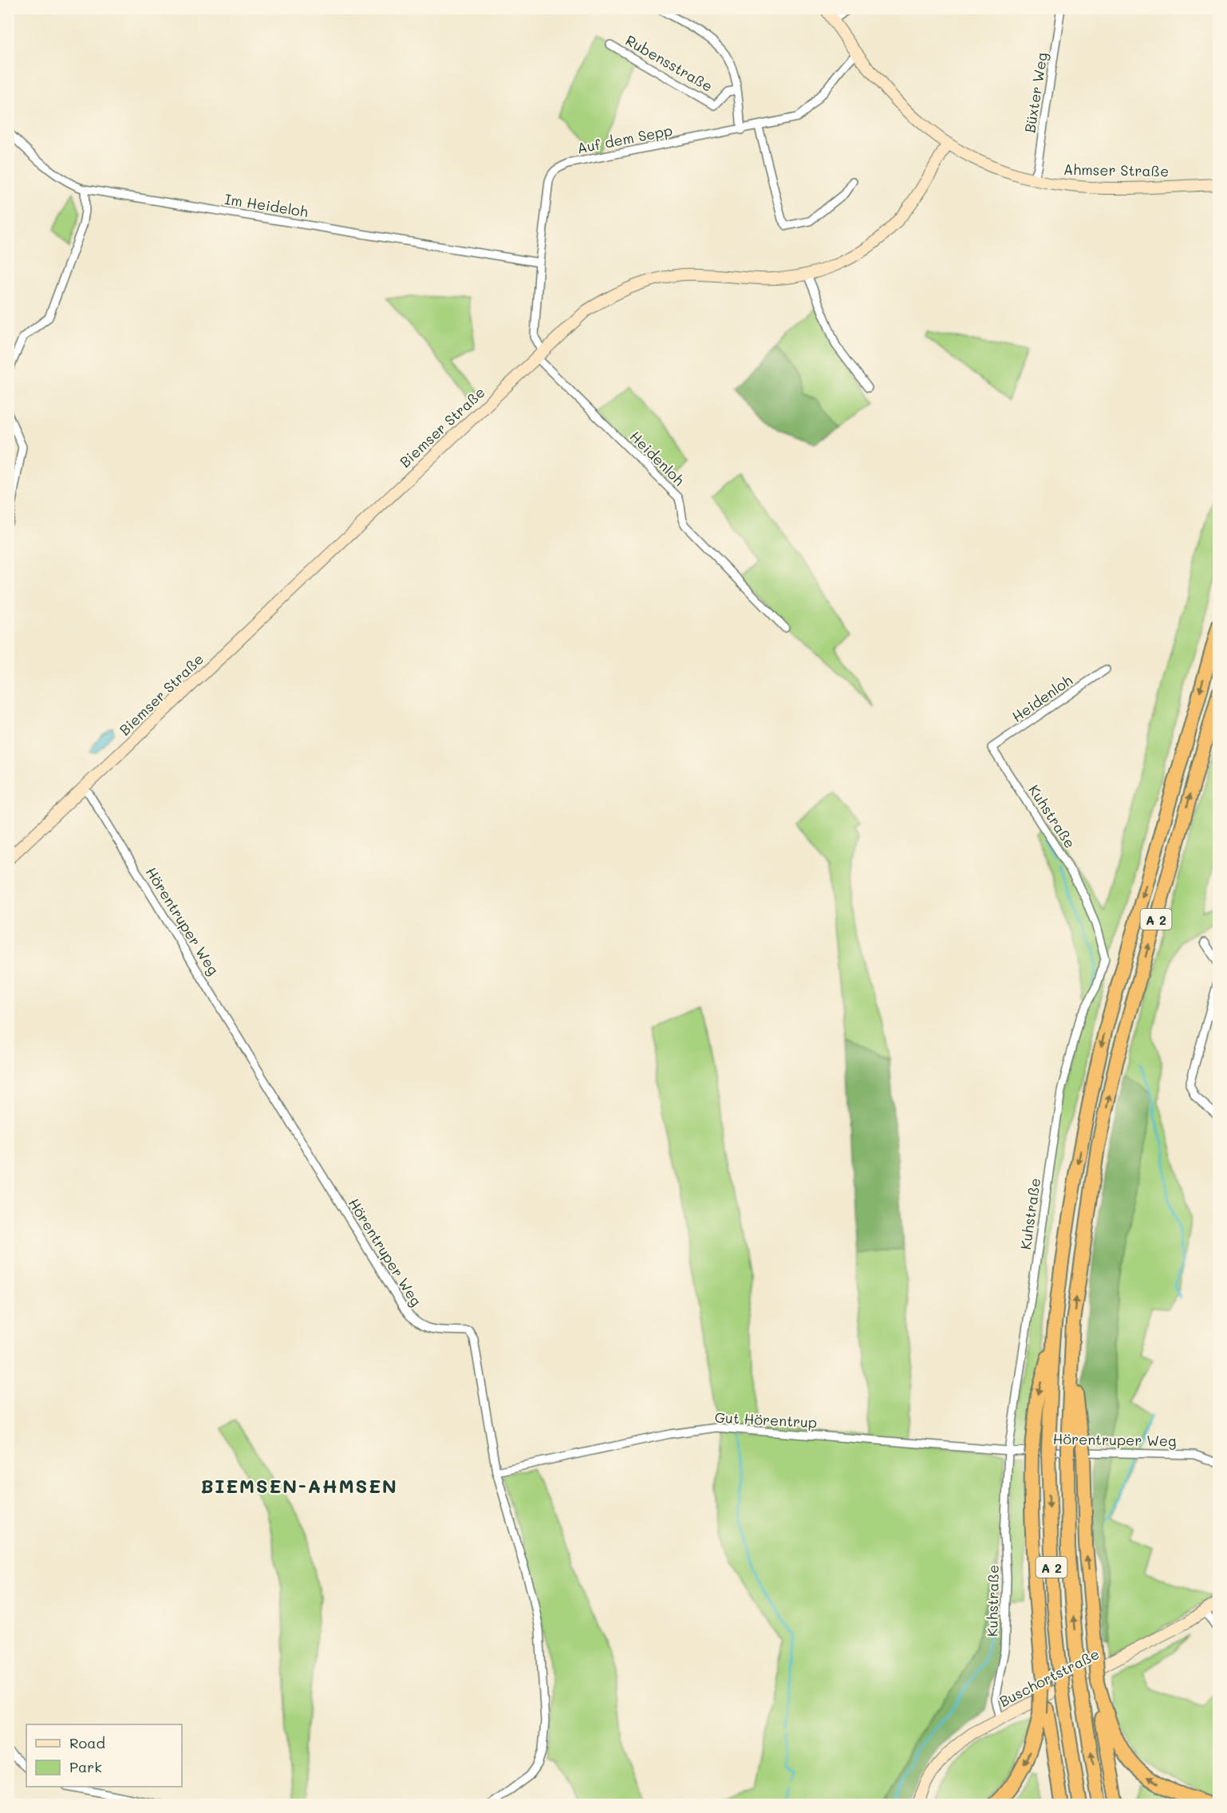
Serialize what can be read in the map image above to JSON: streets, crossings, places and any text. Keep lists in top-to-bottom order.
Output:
{
  "streets": {
    "highway": ["A 2"],
    "street": [
      "Rubensstraße",
      "Büxter Weg",
      "Auf dem Sepp",
      "Ahmser Straße",
      "Im Heideloh",
      "Biemser Straße",
      "Heidenloh",
      "Kuhstraße",
      "Hörentruper Weg",
      "Gut Hörentrup",
      "Buschortstraße"
    ]
  },
  "crossings": [
    ["Büxter Weg", "Ahmser Straße"],
    ["Auf dem Sepp", "Ahmser Straße"],
    ["Auf dem Sepp", "Im Heideloh"],
    ["Auf dem Sepp", "Biemser Straße"],
    ["Auf dem Sepp", "Heidenloh"],
    ["Ahmser Straße", "Biemser Straße"],
    ["Biemser Straße", "Heidenloh"],
    ["Biemser Straße", "Hörentruper Weg"],
    ["Heidenloh", "Kuhstraße"],
    ["Kuhstraße", "Hörentruper Weg"],
    ["Kuhstraße", "Gut Hörentrup"],
    ["Kuhstraße", "Buschortstraße"],
    ["Hörentruper Weg", "Gut Hörentrup"]
  ],
  "districts": ["BIEMSEN-AHMSEN"],
  "legend": ["Road", "Park"]
}
